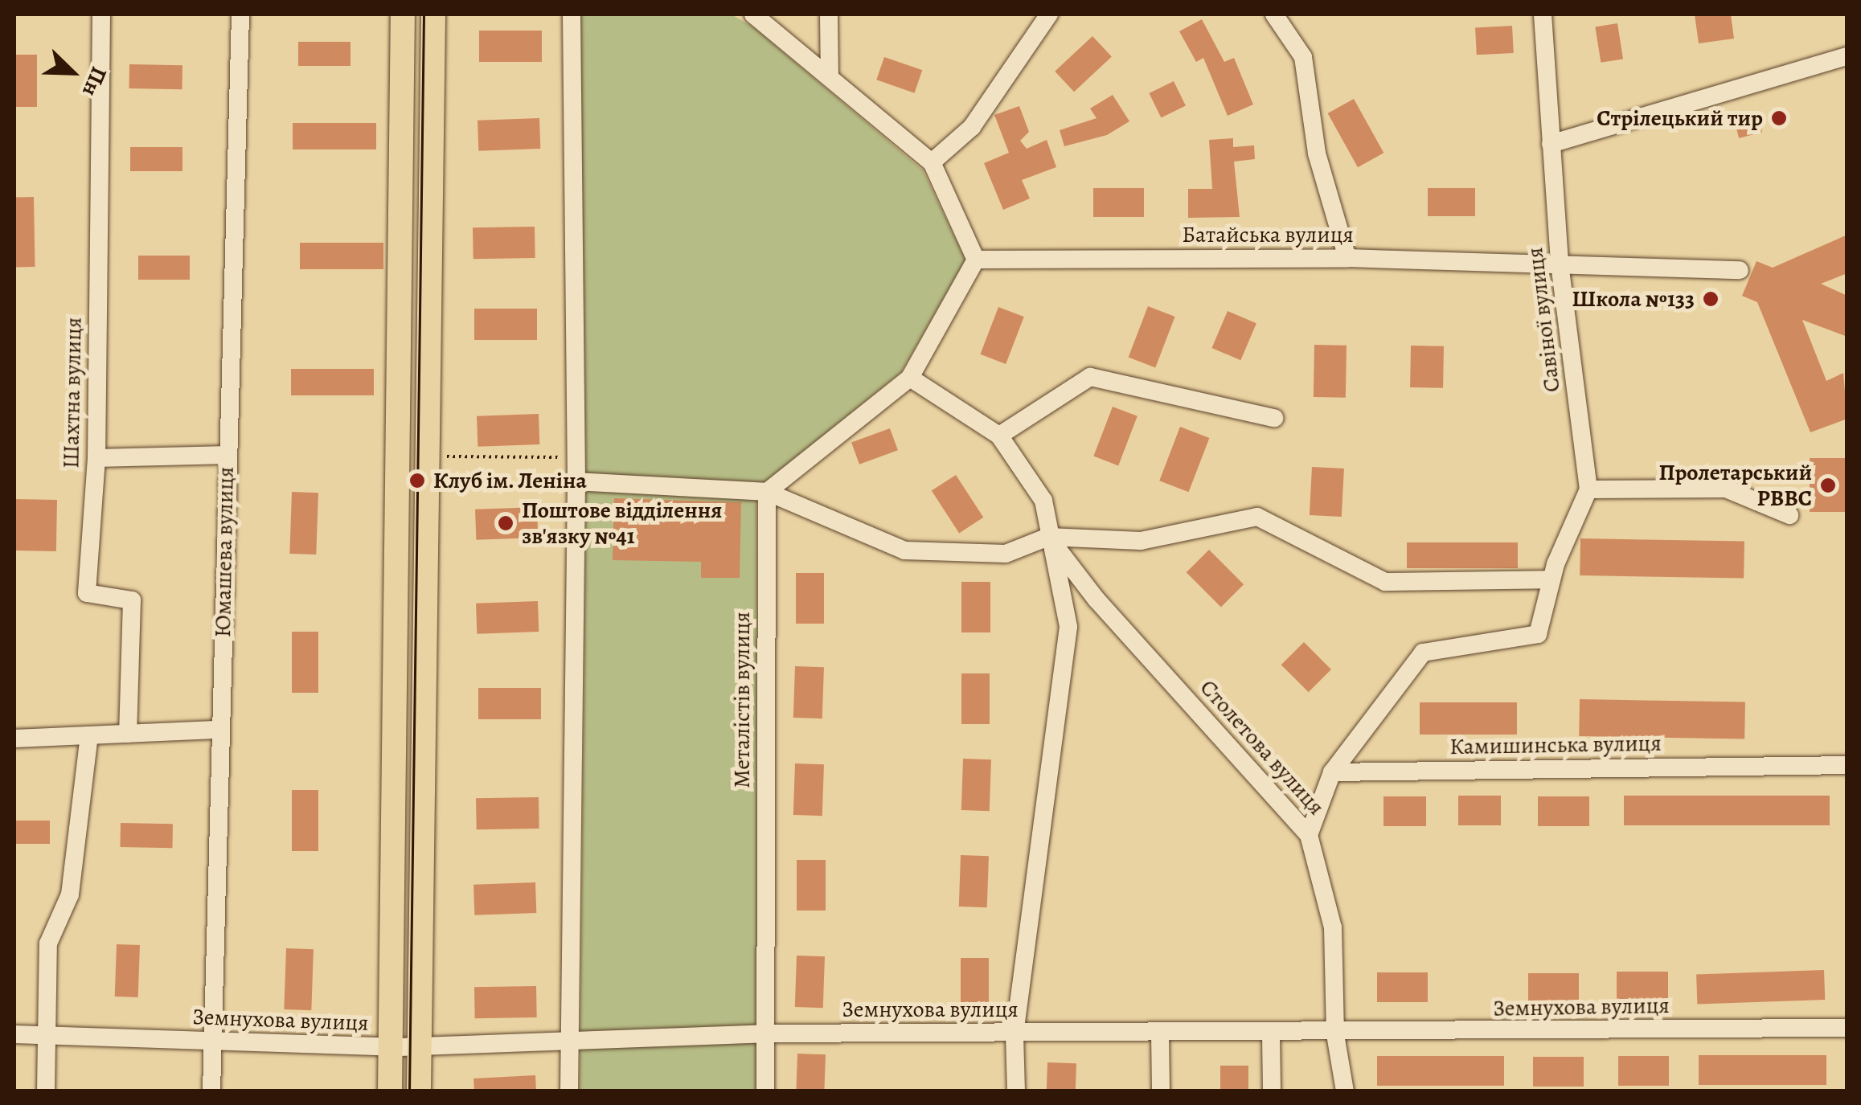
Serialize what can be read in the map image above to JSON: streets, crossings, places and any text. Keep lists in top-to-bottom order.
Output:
{
  "streets": {
    "street": [
      "Батайська вулиця",
      "Савіної вулиця",
      "Шахтна вулиця",
      "Юмашева вулиця",
      "Металістів вулиця",
      "Камишинська вулиця",
      "Столетова вулиця",
      "Земнухова вулиця"
    ]
  },
  "crossings": [
    ["Батайська вулиця", "Савіної вулиця"],
    ["Юмашева вулиця", "Земнухова вулиця"],
    ["Металістів вулиця", "Земнухова вулиця"],
    ["Столетова вулиця", "Земнухова вулиця"]
  ],
  "places": [
    "Стрілецький тир",
    "Школа №133",
    "Клуб ім. Леніна",
    "Пролетарський РВВС",
    "Поштове відділення зв'язку №41"
  ],
  "north": "bottom right"
}
